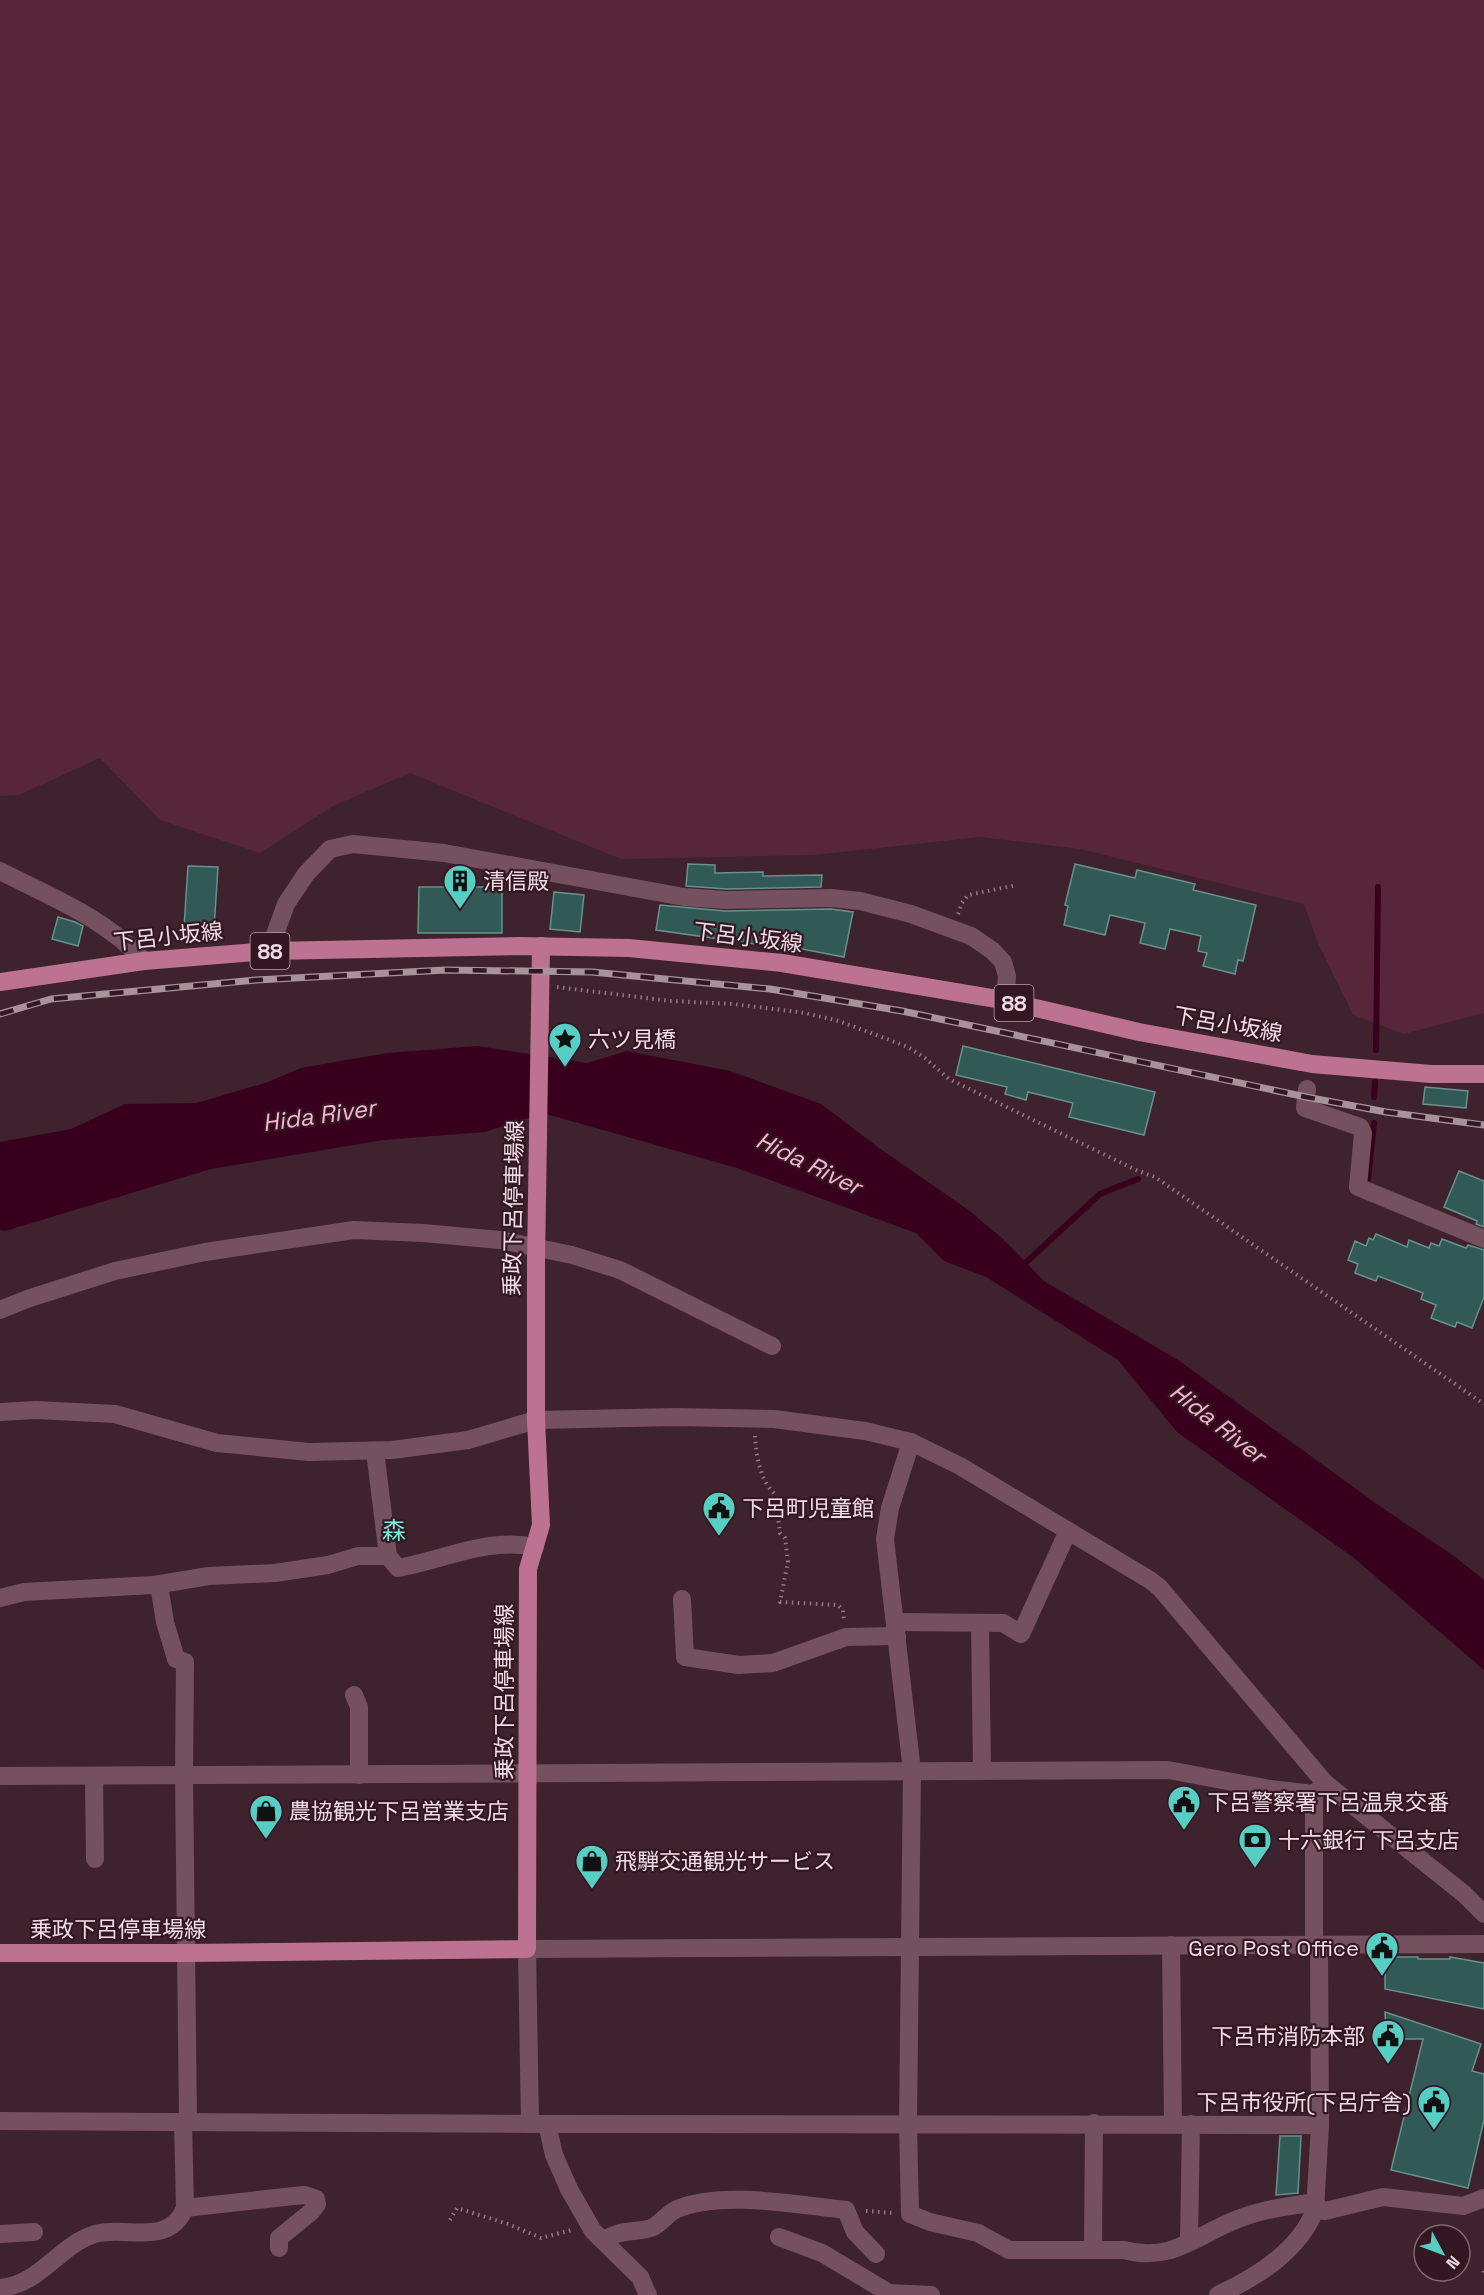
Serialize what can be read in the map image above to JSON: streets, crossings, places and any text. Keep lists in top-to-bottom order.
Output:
{
  "streets": {
    "main road": ["下呂小坂線", "88", "乗政下呂停車場線"]
  },
  "crossings": [
    ["下呂小坂線", "乗政下呂停車場線"]
  ],
  "districts": ["森"],
  "water": ["Hida River"],
  "places": {
    "building": ["清信殿"],
    "place": ["六ツ見橋"],
    "public building": [
      "下呂町児童館",
      "下呂警察署下呂温泉交番",
      "Gero Post Office",
      "下呂市消防本部",
      "下呂市役所(下呂庁舎)"
    ],
    "shop": ["農協観光下呂営業支店", "飛騨交通観光サービス"],
    "bank": ["十六銀行 下呂支店"]
  },
  "north": "bottom right"
}
